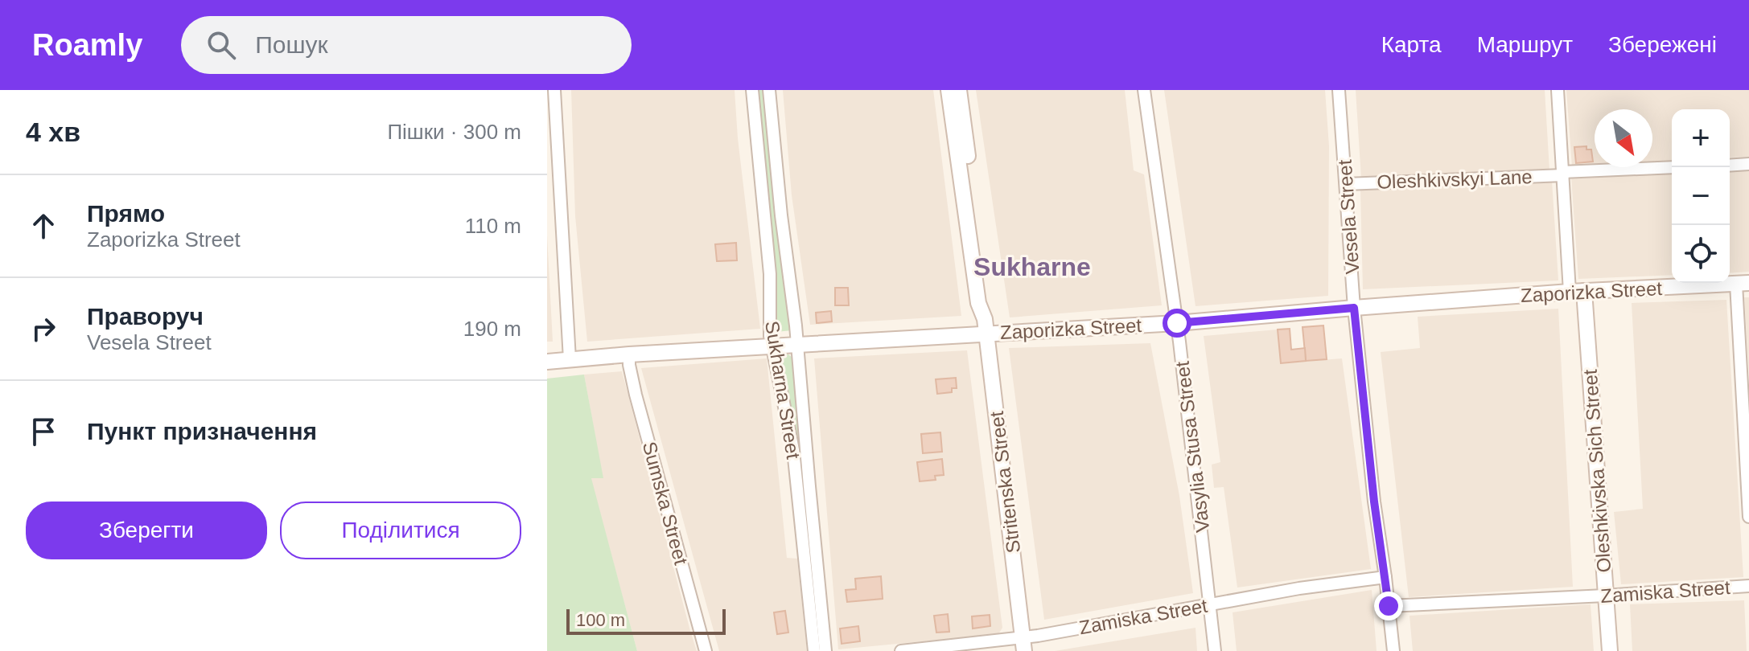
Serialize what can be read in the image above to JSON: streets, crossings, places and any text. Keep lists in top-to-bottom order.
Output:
{
  "streets": {
    "street": [
      "Oleshkivskyi Lane",
      "Vesela Street",
      "Zaporizka Street",
      "Sukharna Street",
      "Vasylia Stusa Street",
      "Oleshkivska Sich Street",
      "Stritenska Street",
      "Sumska Street",
      "Zamiska Street"
    ]
  },
  "crossings": [
    ["Oleshkivskyi Lane", "Vesela Street"],
    ["Oleshkivskyi Lane", "Oleshkivska Sich Street"],
    ["Vesela Street", "Zaporizka Street"],
    ["Vesela Street", "Zamiska Street"],
    ["Zaporizka Street", "Sukharna Street"],
    ["Zaporizka Street", "Vasylia Stusa Street"],
    ["Zaporizka Street", "Oleshkivska Sich Street"],
    ["Zaporizka Street", "Stritenska Street"],
    ["Zaporizka Street", "Sumska Street"],
    ["Vasylia Stusa Street", "Zamiska Street"],
    ["Oleshkivska Sich Street", "Zamiska Street"],
    ["Stritenska Street", "Zamiska Street"]
  ],
  "districts": ["Sukharne"],
  "scale_bar": "100 m",
  "north": "bottom right",
  "page": {
    "header": "Roamly",
    "search": "Пошук",
    "nav": ["Карта", "Маршрут", "Збережені"],
    "heading": ["4 хв", "Пішки · 300 m"],
    "map_buttons": ["+", "−"],
    "list": [
      ["Прямо", "Zaporizka Street", "110 m"],
      ["Праворуч", "Vesela Street", "190 m"],
      "Пункт призначення"
    ],
    "buttons": ["Зберегти", "Поділитися"],
    "scale": "100 m"
  }
}
